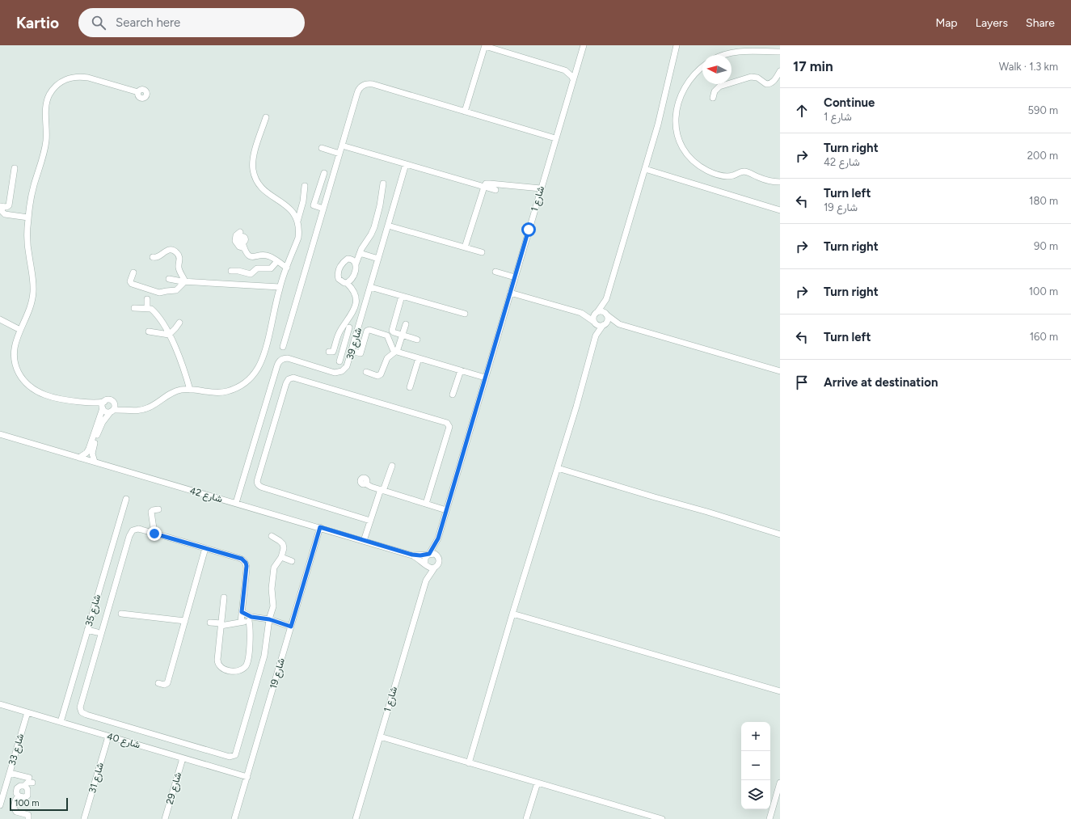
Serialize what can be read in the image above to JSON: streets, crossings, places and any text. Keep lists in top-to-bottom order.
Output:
{
  "streets": {
    "street": [
      "شارع 1",
      "شارع 39",
      "شارع 42",
      "شارع 35",
      "شارع 19",
      "شارع 40",
      "شارع 33",
      "شارع 31",
      "شارع 29"
    ]
  },
  "crossings": [
    ["شارع 1", "شارع 42"],
    ["شارع 39", "شارع 42"],
    ["شارع 42", "شارع 19"],
    ["شارع 35", "شارع 40"],
    ["شارع 19", "شارع 40"],
    ["شارع 40", "شارع 33"],
    ["شارع 40", "شارع 31"],
    ["شارع 40", "شارع 29"]
  ],
  "scale_bar": "100 m",
  "north": "left",
  "page": {
    "header": "Kartio",
    "search": "Search here",
    "nav": ["Map", "Layers", "Share"],
    "heading": ["17 min", "Walk · 1.3 km"],
    "list": [
      ["Continue", "شارع 1", "590 m"],
      ["Turn right", "شارع 42", "200 m"],
      ["Turn left", "شارع 19", "180 m"],
      ["Turn right", "90 m"],
      ["Turn right", "100 m"],
      ["Turn left", "160 m"],
      "Arrive at destination"
    ],
    "map_buttons": ["+", "−"],
    "scale": "100 m"
  }
}
